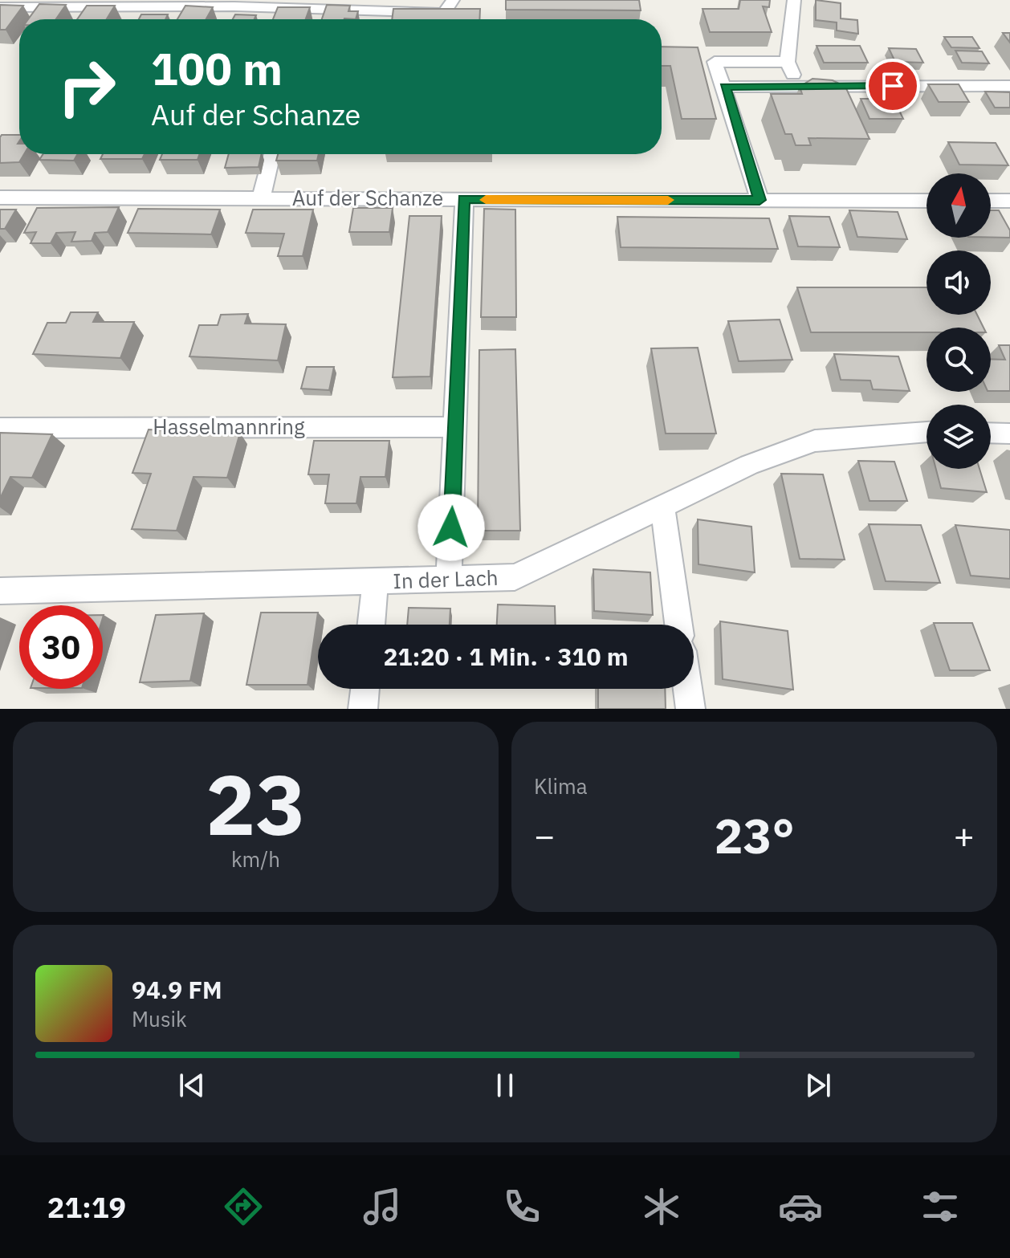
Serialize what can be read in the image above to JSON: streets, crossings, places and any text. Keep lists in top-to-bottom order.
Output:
{
  "streets": {
    "street": ["Auf der Schanze", "Hasselmannring", "In der Lach"]
  },
  "north": "top",
  "page": {
    "turn": ["100 m", "Auf der Schanze"],
    "limit": "30",
    "trip": "21:20 · 1 Min. · 310 m",
    "tile": [
      ["23", "km/h"],
      "Klima"
    ],
    "heat": ["−", "23°", "+"],
    "song": ["94.9 FM", "Musik"],
    "tabs": "21:19"
  }
}
